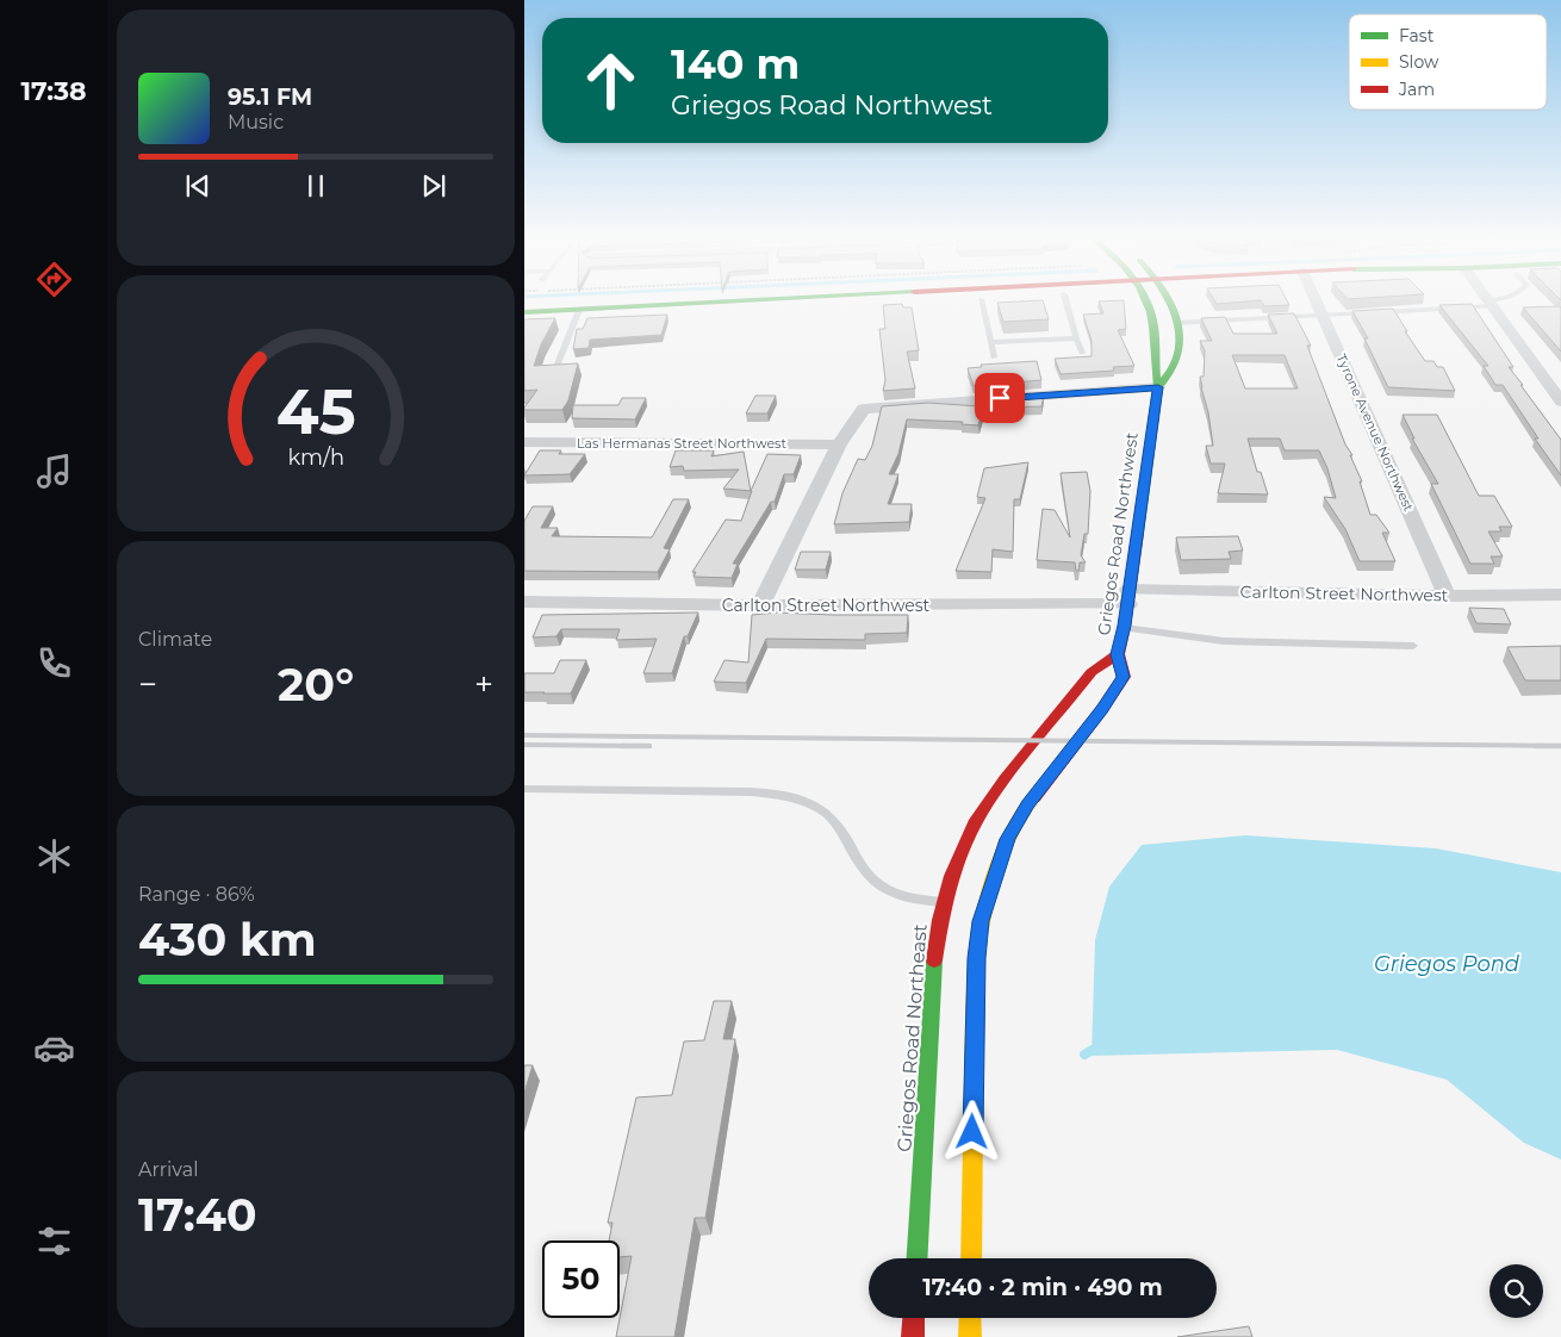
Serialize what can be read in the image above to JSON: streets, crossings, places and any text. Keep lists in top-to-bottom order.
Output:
{
  "streets": {
    "main road": ["Griegos Road Northwest", "Griegos Road Northeast"],
    "street": ["Tyrone Avenue Northwest", "Las Hermanas Street Northwest", "Carlton Street Northwest"]
  },
  "crossings": [
    ["Tyrone Avenue Northwest", "Carlton Street Northwest"],
    ["Griegos Road Northwest", "Carlton Street Northwest"],
    ["Griegos Road Northwest", "Griegos Road Northeast"]
  ],
  "water": ["Griegos Pond"],
  "legend": ["Fast", "Slow", "Jam"],
  "page": {
    "tabs": "17:38",
    "turn": ["140 m", "Griegos Road Northwest"],
    "song": ["95.1 FM", "Music"],
    "tile": [
      "Climate",
      ["Range · 86%", "430 km"],
      ["Arrival", "17:40"]
    ],
    "heat": ["−", "20°", "+"],
    "limit": "50",
    "trip": "17:40 · 2 min · 490 m",
    "gauge": ["45", "km/h"]
  }
}
